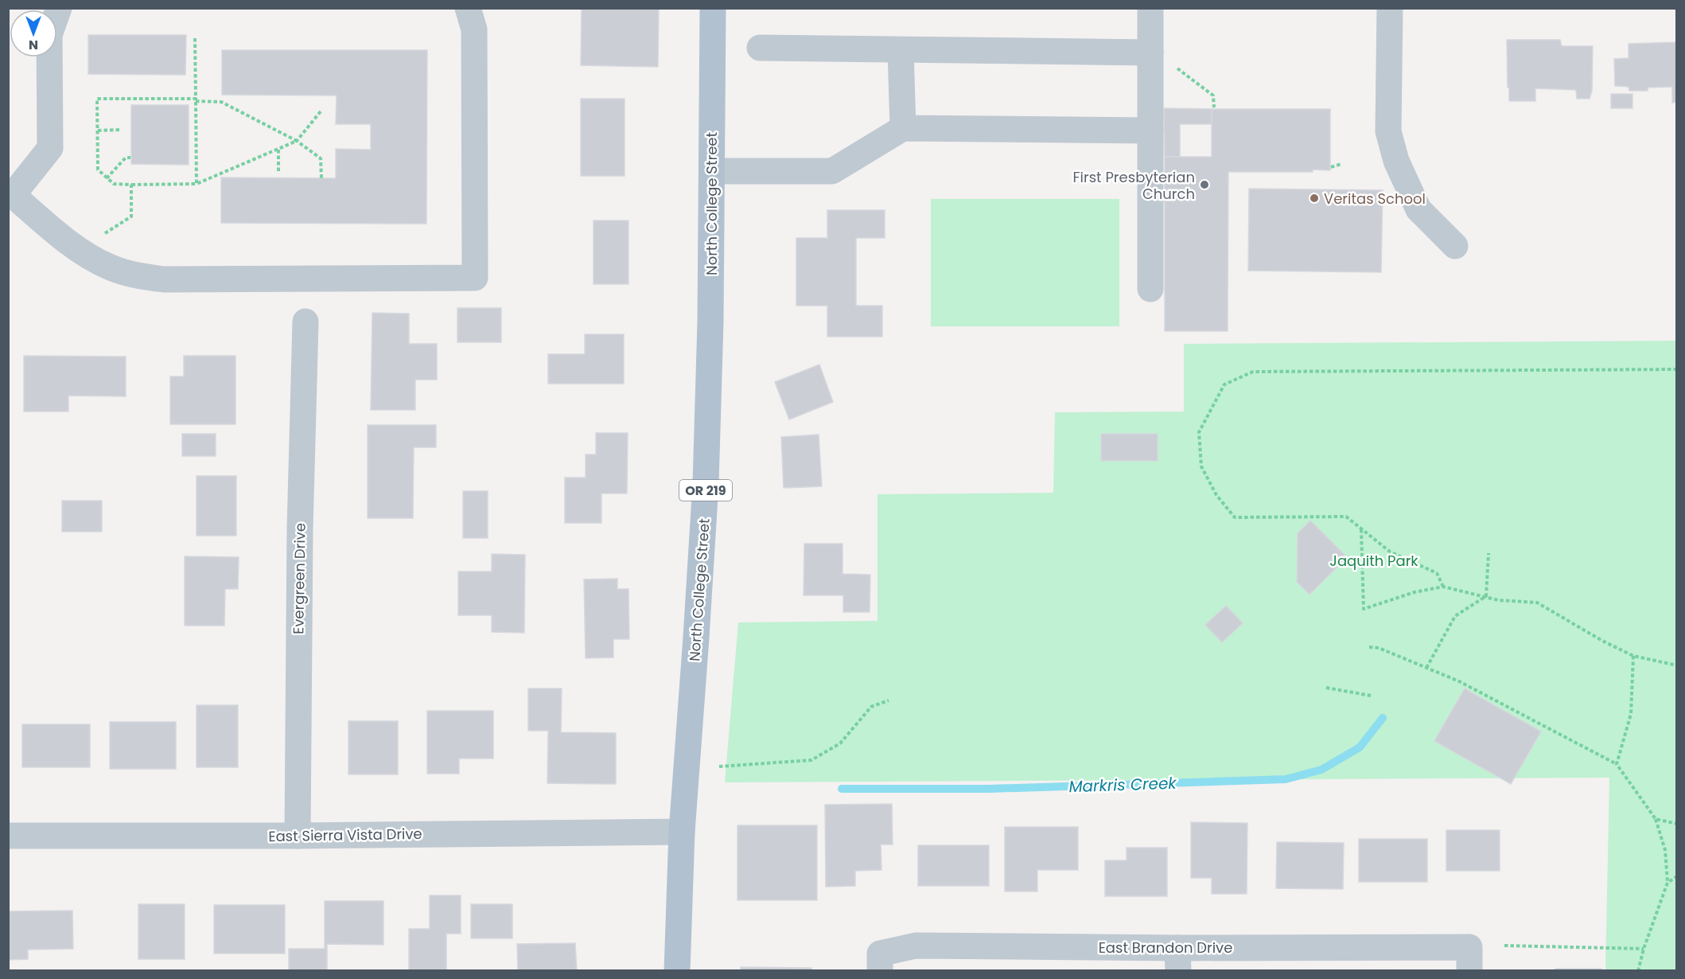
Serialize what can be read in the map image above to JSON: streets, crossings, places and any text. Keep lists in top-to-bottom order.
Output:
{
  "streets": {
    "main road": ["North College Street", "OR 219"],
    "street": ["Evergreen Drive", "East Sierra Vista Drive", "East Brandon Drive"]
  },
  "crossings": [
    ["North College Street", "East Sierra Vista Drive"],
    ["Evergreen Drive", "East Sierra Vista Drive"]
  ],
  "water": ["Markris Creek"],
  "parks": ["Jaquith Park"],
  "places": ["First Presbyterian Church", "Veritas School"],
  "north": "bottom"
}
